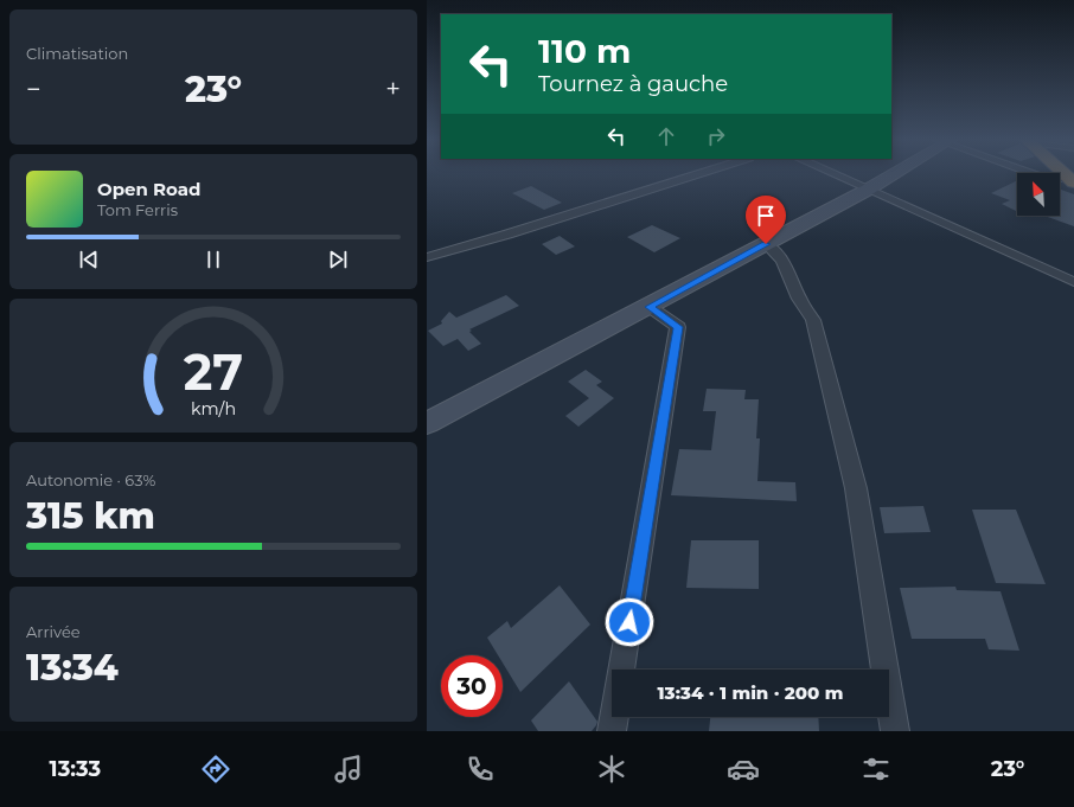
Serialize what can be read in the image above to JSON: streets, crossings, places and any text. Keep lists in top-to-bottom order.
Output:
{
  "north": "top left",
  "page": {
    "tile": [
      "Climatisation",
      ["Autonomie · 63%", "315 km"],
      ["Arrivée", "13:34"]
    ],
    "turn": ["110 m", "Tournez à gauche"],
    "heat": ["−", "23°", "+"],
    "song": ["Open Road", "Tom Ferris"],
    "limit": "30",
    "trip": "13:34 · 1 min · 200 m",
    "tabs": ["13:33", "23°"],
    "gauge": ["27", "km/h"]
  }
}
